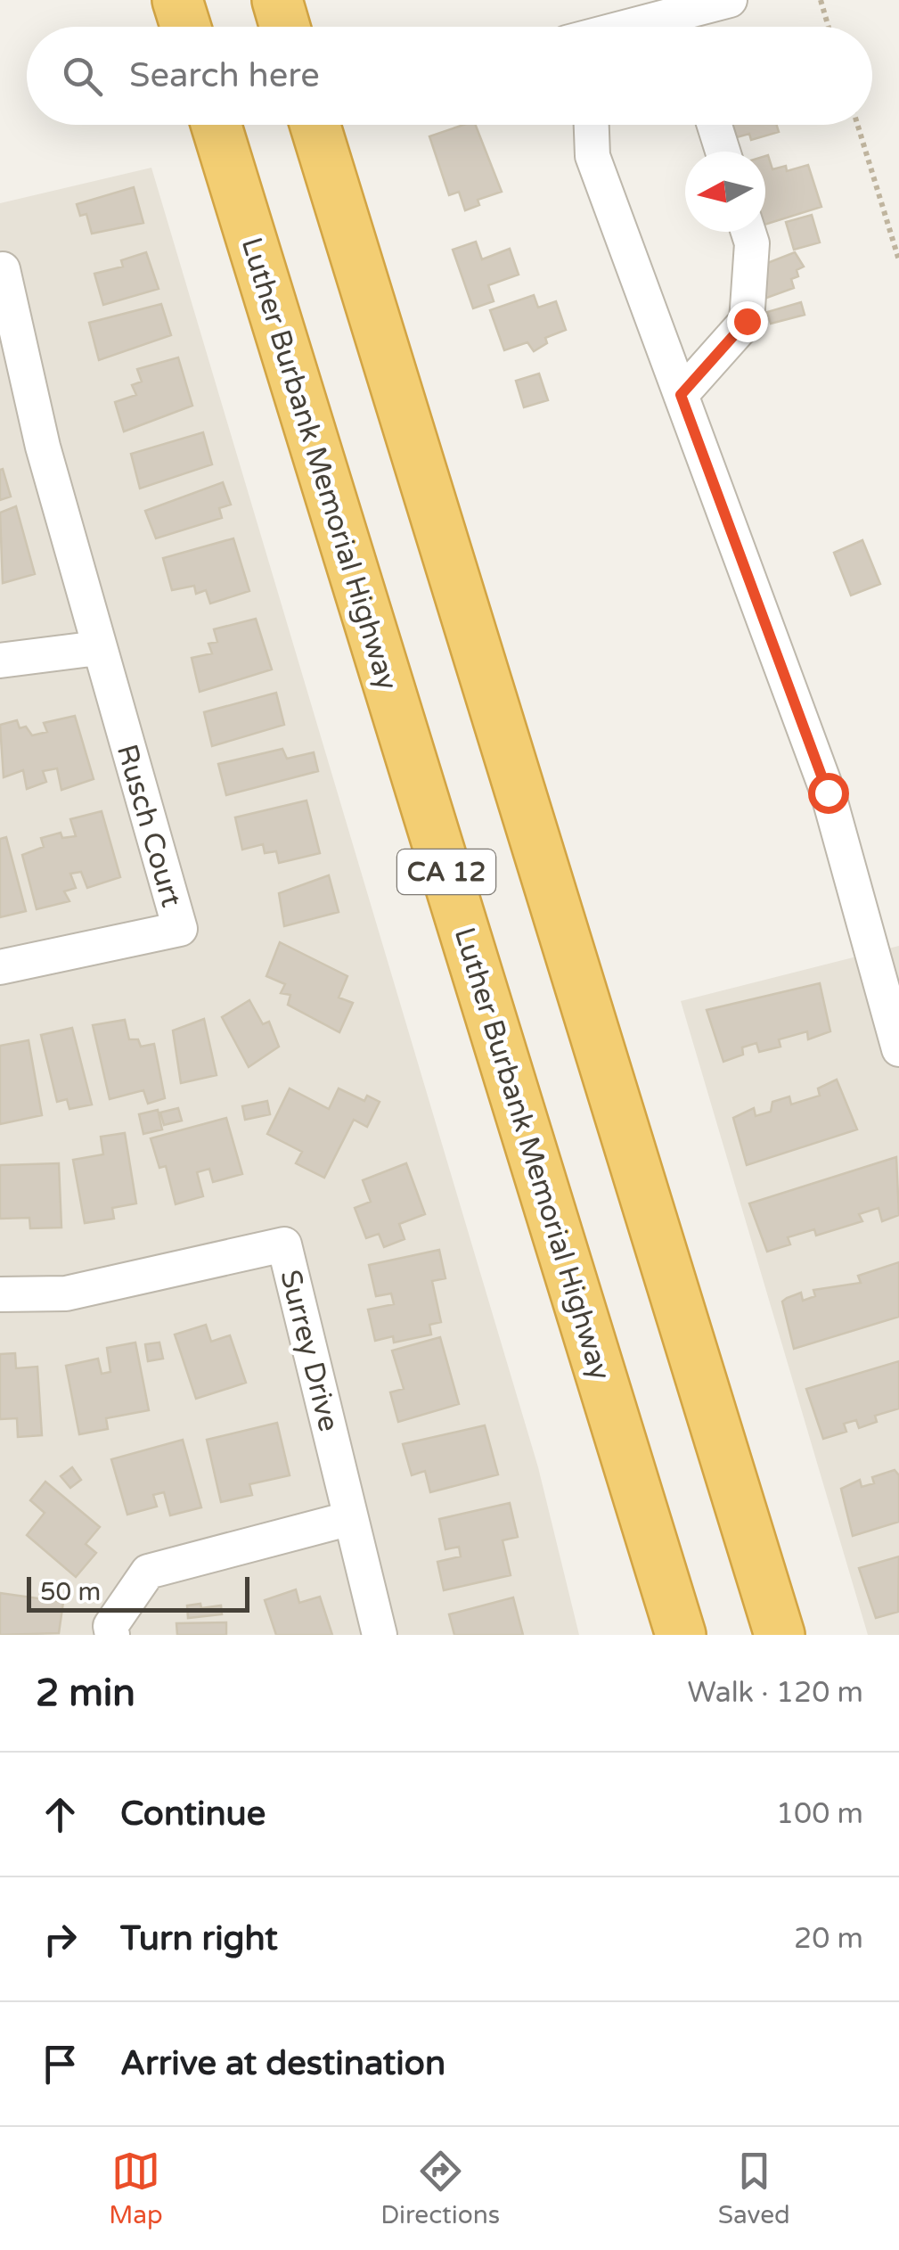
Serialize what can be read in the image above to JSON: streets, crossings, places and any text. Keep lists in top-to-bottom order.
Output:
{
  "streets": {
    "highway": ["Luther Burbank Memorial Highway", "CA 12"],
    "street": ["Rusch Court", "Surrey Drive"]
  },
  "scale_bar": "50 m",
  "north": "left",
  "page": {
    "search": "Search here",
    "scale": "50 m",
    "heading": ["2 min", "Walk · 120 m"],
    "list": [
      ["Continue", "100 m"],
      ["Turn right", "20 m"],
      "Arrive at destination"
    ],
    "nav": ["Map", "Directions", "Saved"]
  }
}
